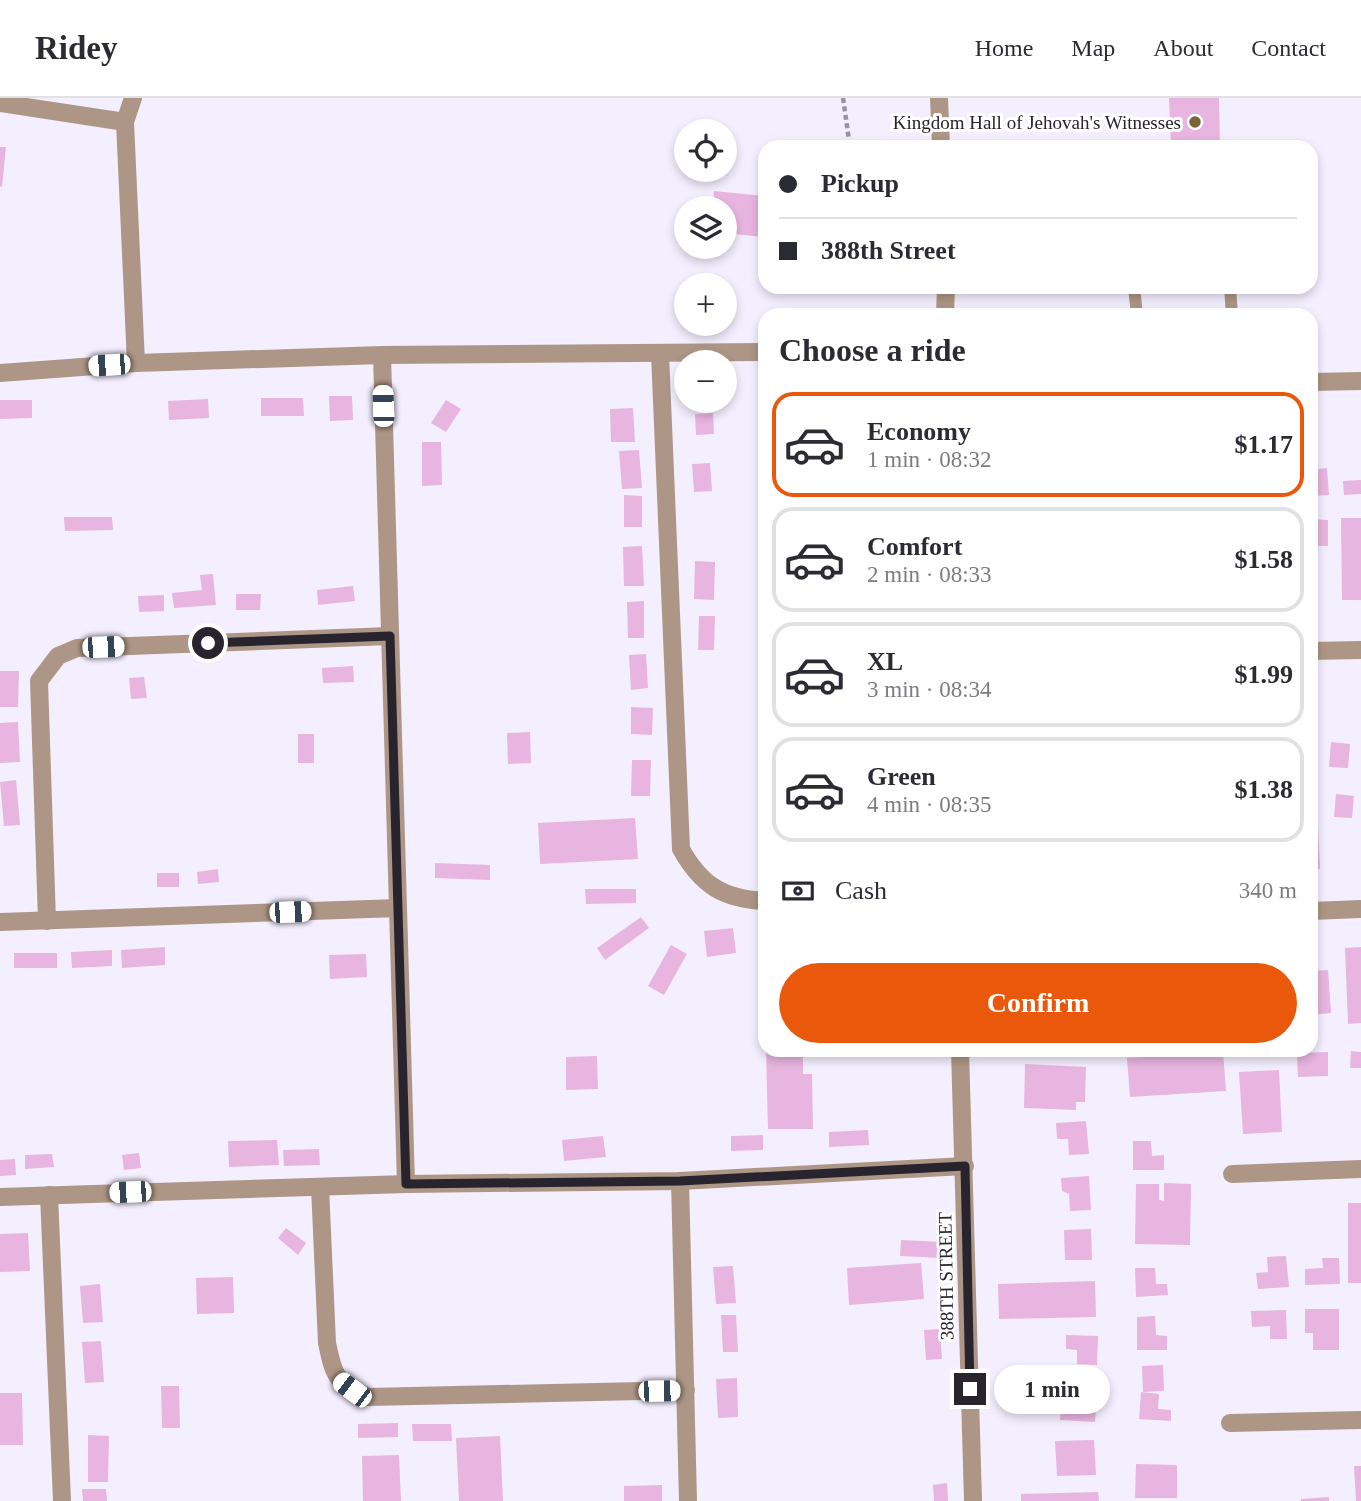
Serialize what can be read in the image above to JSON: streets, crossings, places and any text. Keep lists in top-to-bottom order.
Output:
{
  "streets": {
    "street": ["388TH STREET"]
  },
  "places": ["Kingdom Hall of Jehovah's Witnesses"],
  "page": {
    "header": "Ridey",
    "nav": [
      "Home",
      "Map",
      "About",
      "Contact"
    ],
    "map_buttons": ["+", "−"],
    "banner": ["Pickup", "388th Street"],
    "heading": "Choose a ride",
    "list": [
      {
        "name": "Economy",
        "note": "1 min · 08:32",
        "value": "$1.17"
      },
      {
        "name": "Comfort",
        "note": "2 min · 08:33",
        "value": "$1.58"
      },
      {
        "name": "XL",
        "note": "3 min · 08:34",
        "value": "$1.99"
      },
      {
        "name": "Green",
        "note": "4 min · 08:35",
        "value": "$1.38"
      }
    ],
    "pay": ["Cash", "340 m"],
    "buttons": "Confirm",
    "bubble": "1 min"
  }
}
